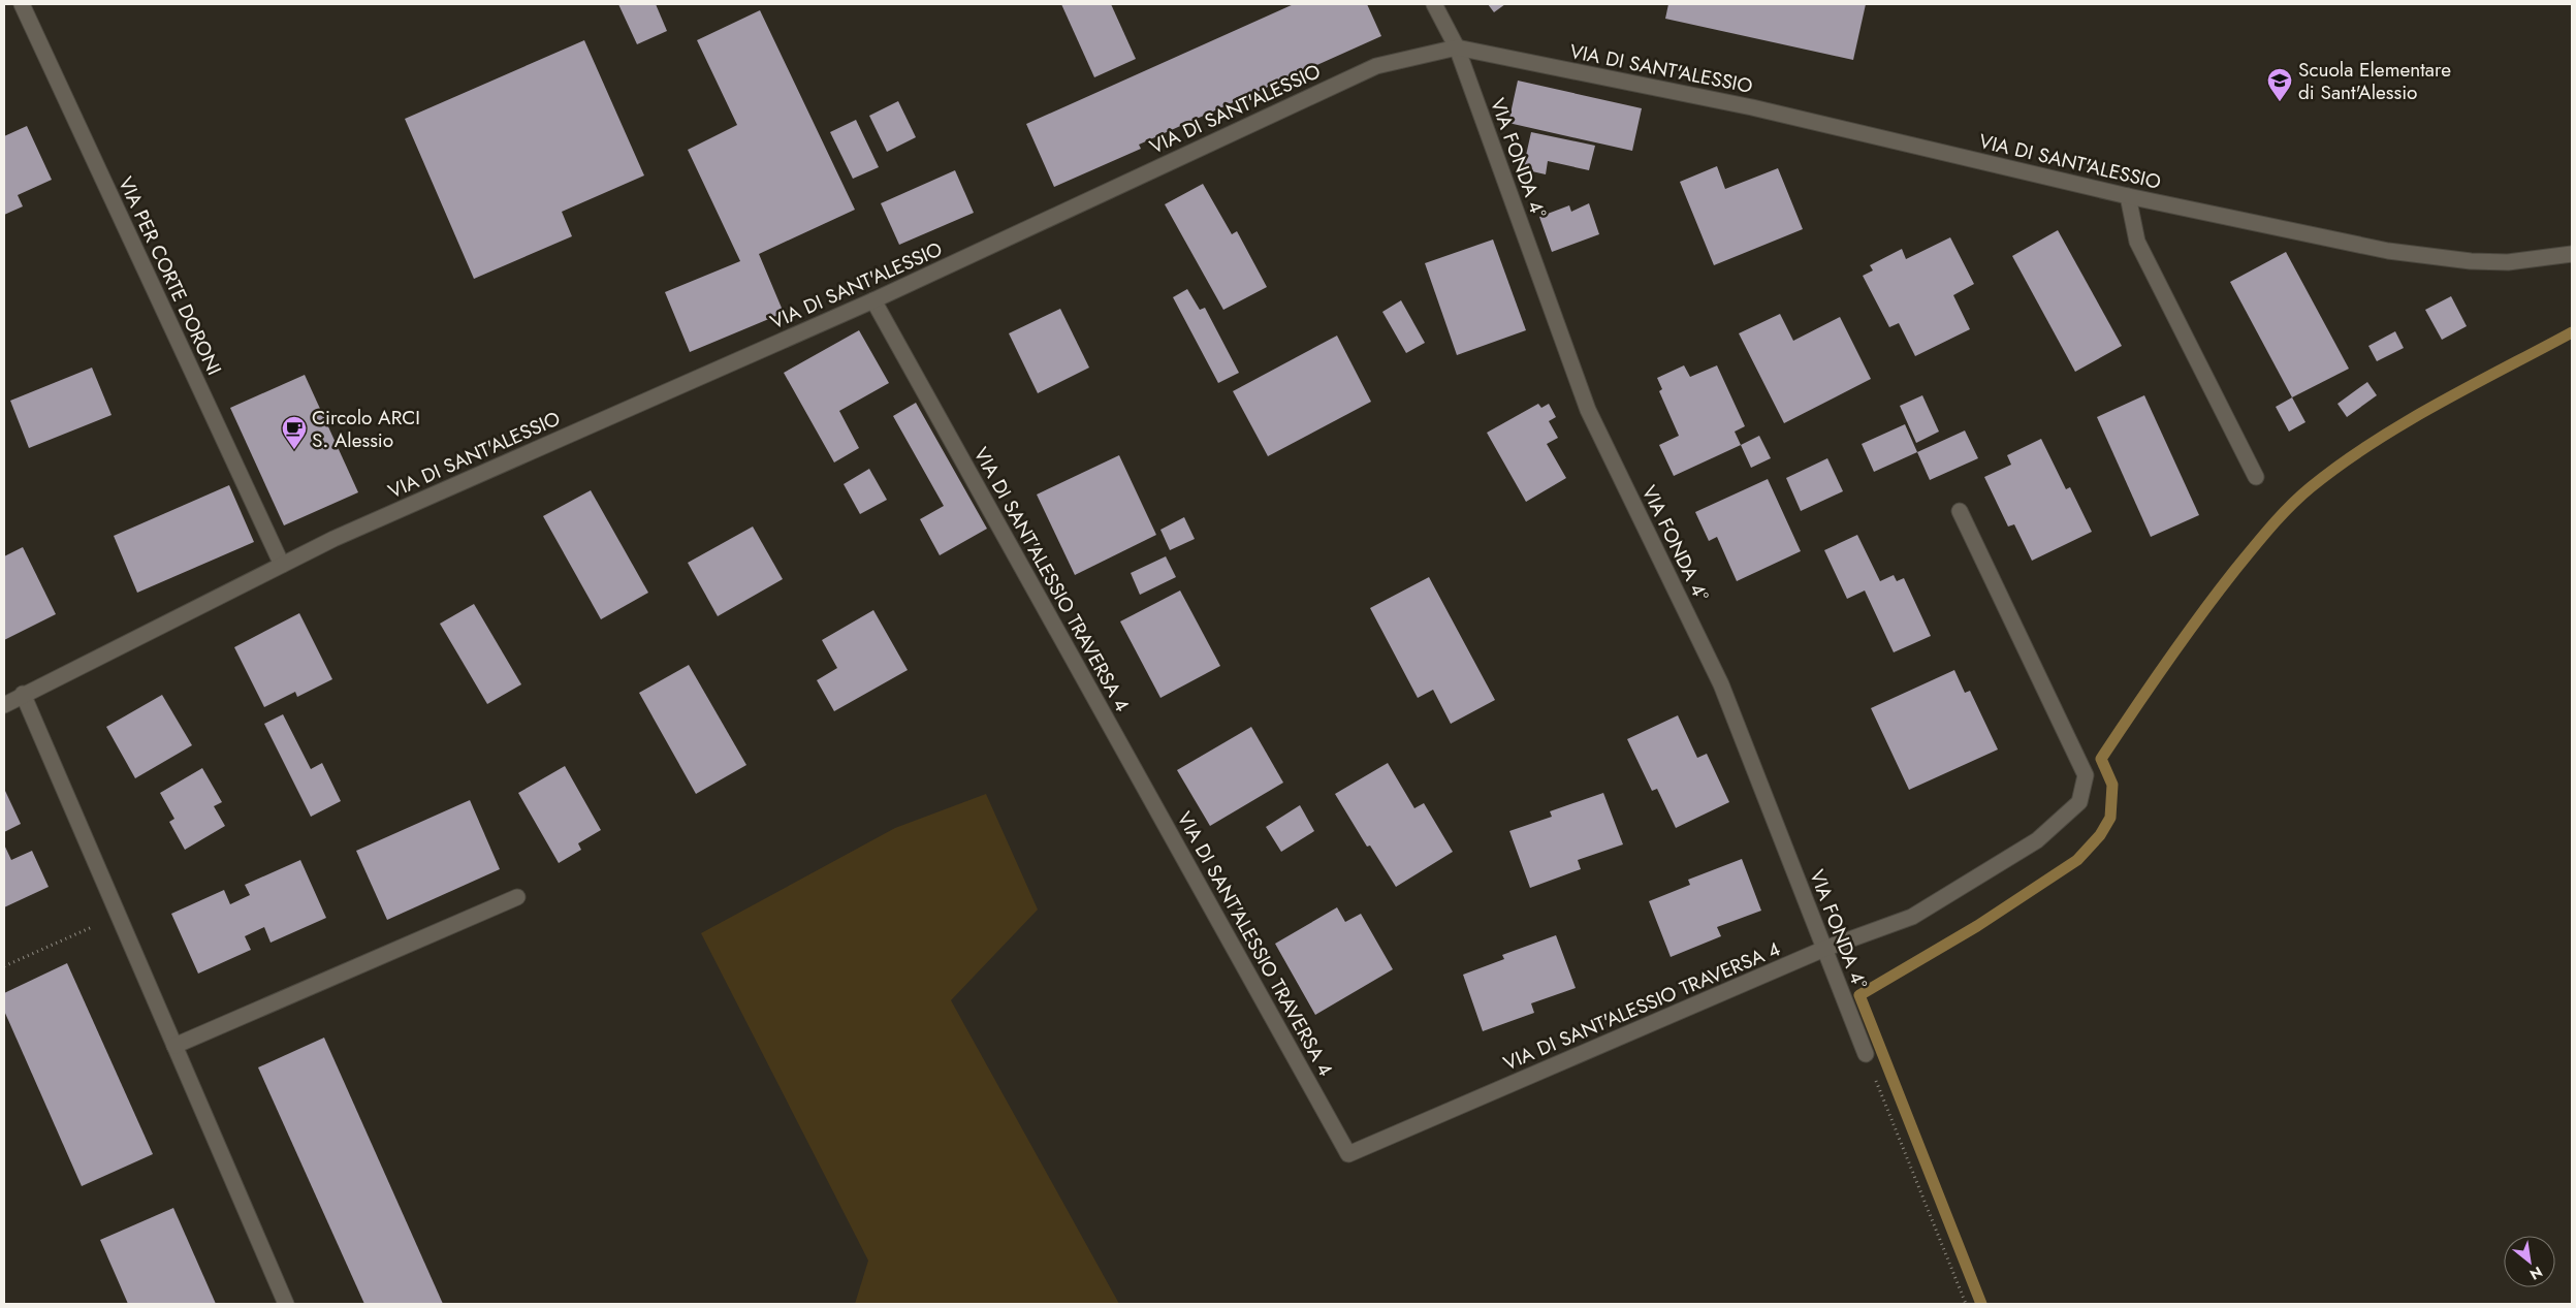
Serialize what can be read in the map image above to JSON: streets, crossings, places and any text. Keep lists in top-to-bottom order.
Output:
{
  "streets": {
    "street": [
      "VIA DI SANT'ALESSIO",
      "VIA FONDA 4°",
      "VIA PER CORTE DORONI",
      "VIA DI SANT'ALESSIO TRAVERSA 4"
    ]
  },
  "crossings": [
    ["VIA DI SANT'ALESSIO", "VIA FONDA 4°"],
    ["VIA DI SANT'ALESSIO", "VIA PER CORTE DORONI"],
    ["VIA DI SANT'ALESSIO", "VIA DI SANT'ALESSIO TRAVERSA 4"],
    ["VIA FONDA 4°", "VIA DI SANT'ALESSIO TRAVERSA 4"]
  ],
  "places": {
    "school or university": ["Scuola Elementare di Sant'Alessio"],
    "cafe": ["Circolo ARCI S. Alessio"]
  },
  "north": "bottom right"
}
